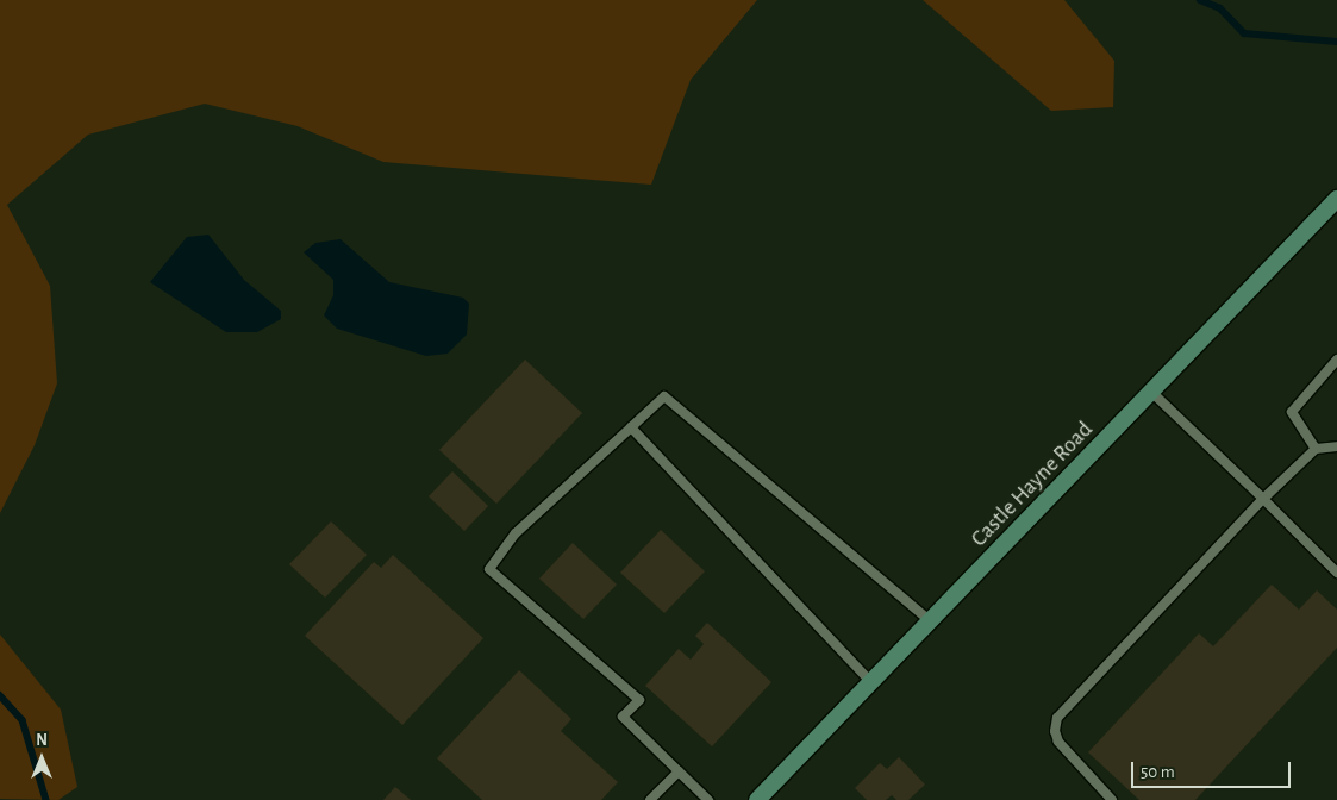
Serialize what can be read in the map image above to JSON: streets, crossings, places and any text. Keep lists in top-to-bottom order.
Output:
{
  "streets": {
    "main road": ["Castle Hayne Road"]
  },
  "scale_bar": "50 m",
  "north": "top"
}
